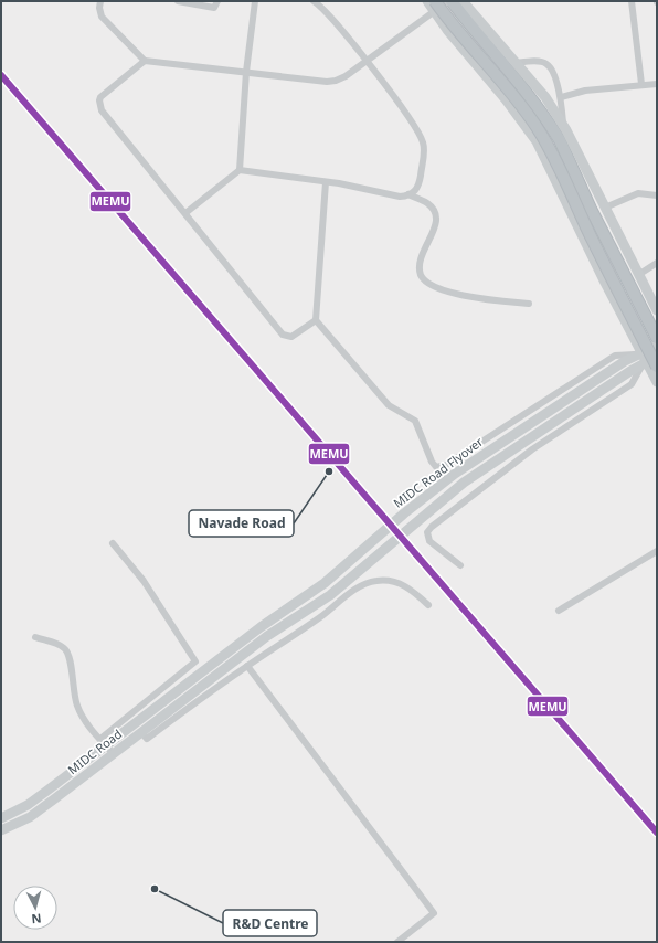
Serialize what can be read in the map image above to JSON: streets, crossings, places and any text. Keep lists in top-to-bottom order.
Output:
{
  "streets": {
    "main road": ["MIDC Road Flyover", "MIDC Road"]
  },
  "crossings": [
    ["MIDC Road Flyover", "MIDC Road"]
  ],
  "places": ["Navade Road", "R&D Centre"],
  "lines": ["transit line MEMU"],
  "north": "bottom"
}
